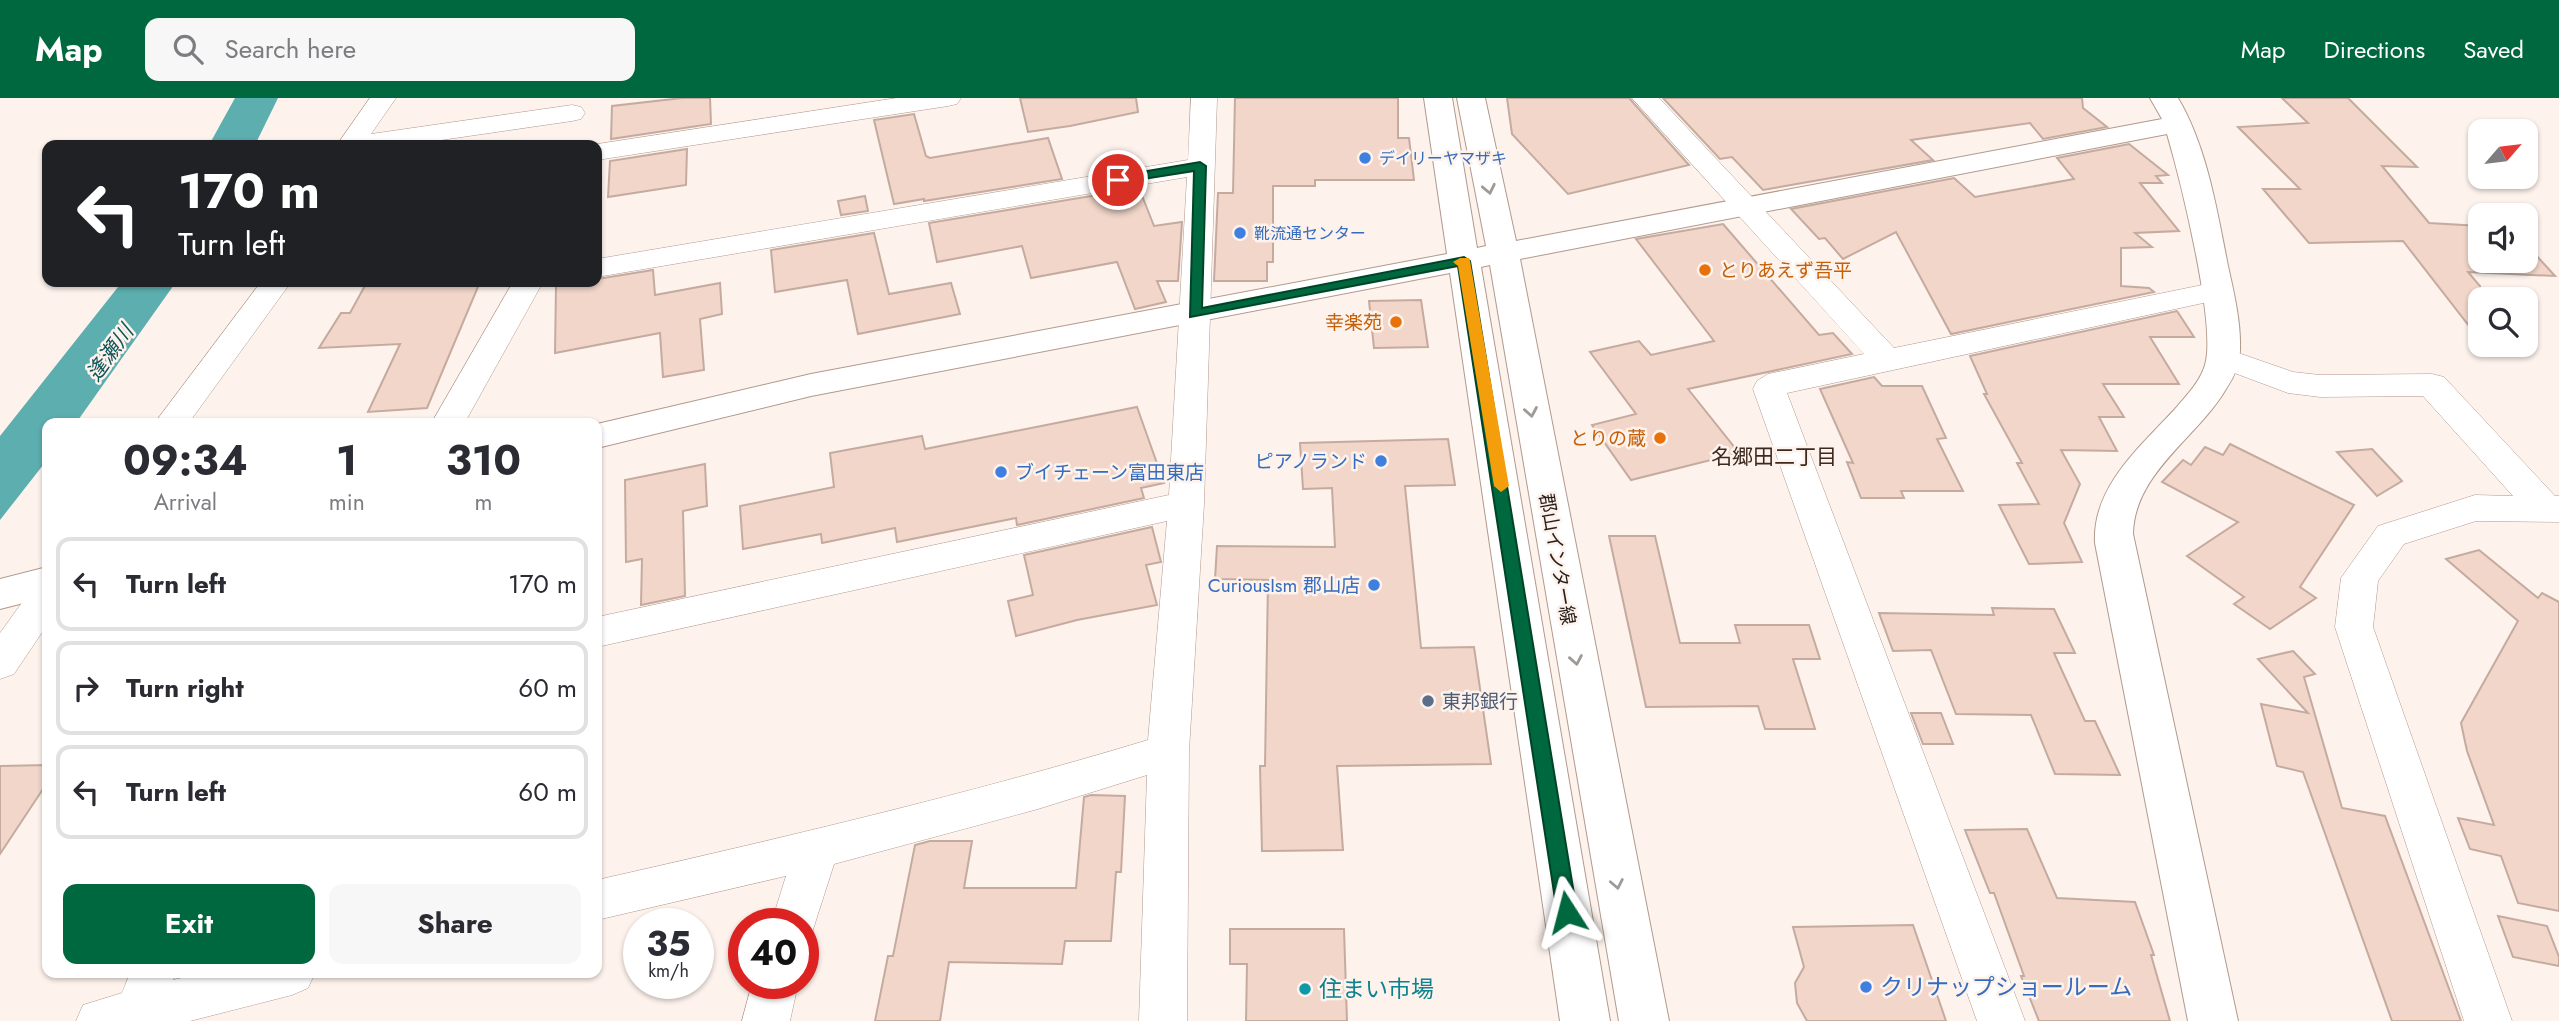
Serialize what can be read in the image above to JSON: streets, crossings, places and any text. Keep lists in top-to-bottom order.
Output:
{
  "streets": {
    "street": ["郡山インター線"]
  },
  "districts": ["名郷田二丁目"],
  "water": ["逢瀬川"],
  "places": [
    "デイリーヤマザキ",
    "靴流通センター",
    "とりあえず吾平",
    "幸楽苑",
    "とりの蔵",
    "ピアノランド",
    "ブイチェーン富田東店",
    "CuriousIsm 郡山店",
    "東邦銀行",
    "クリナップショールーム",
    "住まい市場"
  ],
  "north": "top right",
  "page": {
    "header": "Map",
    "search": "Search here",
    "nav": ["Map", "Directions", "Saved"],
    "turn": ["170 m", "Turn left"],
    "eta": [
      "09:34",
      "Arrival",
      "1",
      "min",
      "310",
      "m"
    ],
    "list": [
      {
        "name": "Turn left",
        "value": "170 m"
      },
      {
        "name": "Turn right",
        "value": "60 m"
      },
      {
        "name": "Turn left",
        "value": "60 m"
      }
    ],
    "buttons": ["Exit", "Share"],
    "speed": "35 km/h",
    "limit": "40"
  }
}
